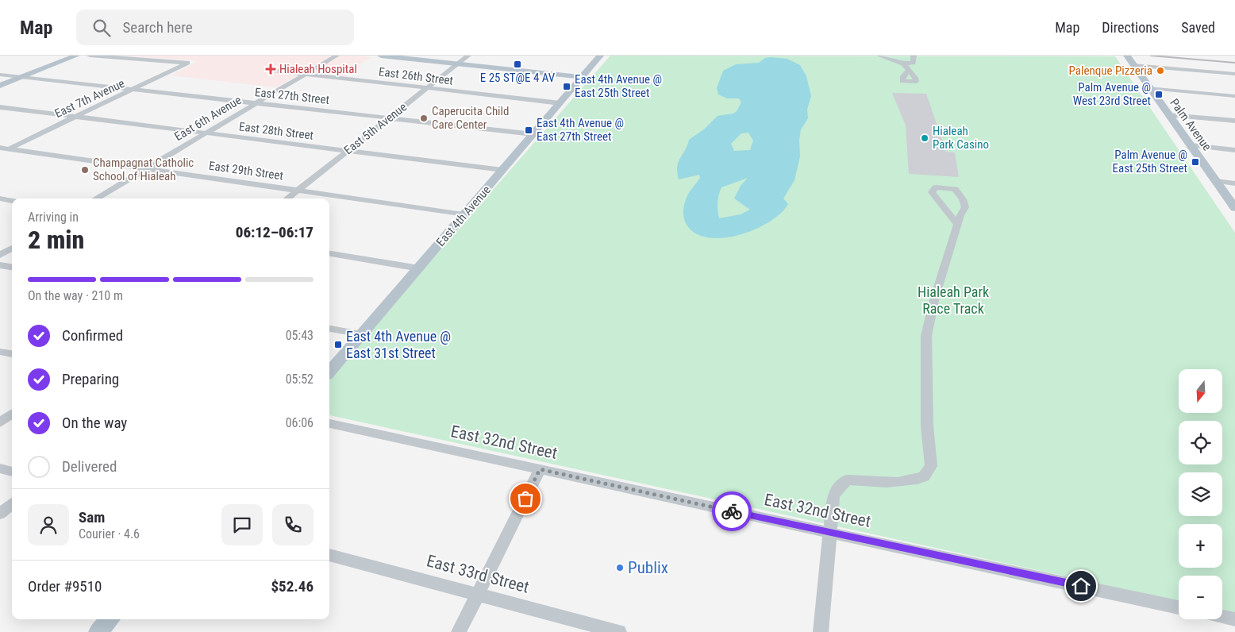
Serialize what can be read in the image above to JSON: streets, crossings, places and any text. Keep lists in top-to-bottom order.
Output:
{
  "streets": {
    "main road": ["Palm Avenue", "East 4th Avenue"],
    "street": [
      "East 26th Street",
      "East 27th Street",
      "East 7th Avenue",
      "East 6th Avenue",
      "East 5th Avenue",
      "East 28th Street",
      "East 29th Street",
      "East 32nd Street",
      "East 33rd Street"
    ]
  },
  "crossings": [
    ["East 26th Street", "East 6th Avenue"],
    ["East 26th Street", "East 5th Avenue"],
    ["East 26th Street", "East 4th Avenue"],
    ["East 27th Street", "East 7th Avenue"],
    ["East 27th Street", "East 6th Avenue"],
    ["East 27th Street", "East 5th Avenue"],
    ["East 27th Street", "East 4th Avenue"],
    ["East 7th Avenue", "East 28th Street"],
    ["East 7th Avenue", "East 29th Street"],
    ["East 6th Avenue", "East 28th Street"],
    ["East 6th Avenue", "East 29th Street"],
    ["East 5th Avenue", "East 28th Street"],
    ["East 5th Avenue", "East 29th Street"],
    ["East 28th Street", "East 4th Avenue"],
    ["East 29th Street", "East 4th Avenue"]
  ],
  "parks": ["Hialeah Park Race Track"],
  "places": {
    "transit": [
      "E 25 ST@E 4 AV",
      "East 4th Avenue @ East 25th Street",
      "Palm Avenue @ West 23rd Street",
      "East 4th Avenue @ East 27th Street",
      "Palm Avenue @ East 25th Street",
      "East 4th Avenue @ East 31st Street"
    ],
    "health": ["Hialeah Hospital"],
    "other": [
      "Palenque Pizzeria",
      "Caperucita Child Care Center",
      "Hialeah Park Casino",
      "Champagnat Catholic School of Hialeah",
      "Publix"
    ]
  },
  "north": "bottom",
  "page": {
    "header": "Map",
    "search": "Search here",
    "nav": ["Map", "Directions", "Saved"],
    "heading": ["2 min", "Arriving in", "06:12–06:17"],
    "panel": [
      "Sam",
      "Courier · 4.6",
      "Order #9510",
      "$52.46"
    ],
    "bar": "On the way · 210 m",
    "list": [
      ["Confirmed", "05:43"],
      ["Preparing", "05:52"],
      ["On the way", "06:06"],
      "Delivered"
    ],
    "map_buttons": ["+", "−"]
  }
}
